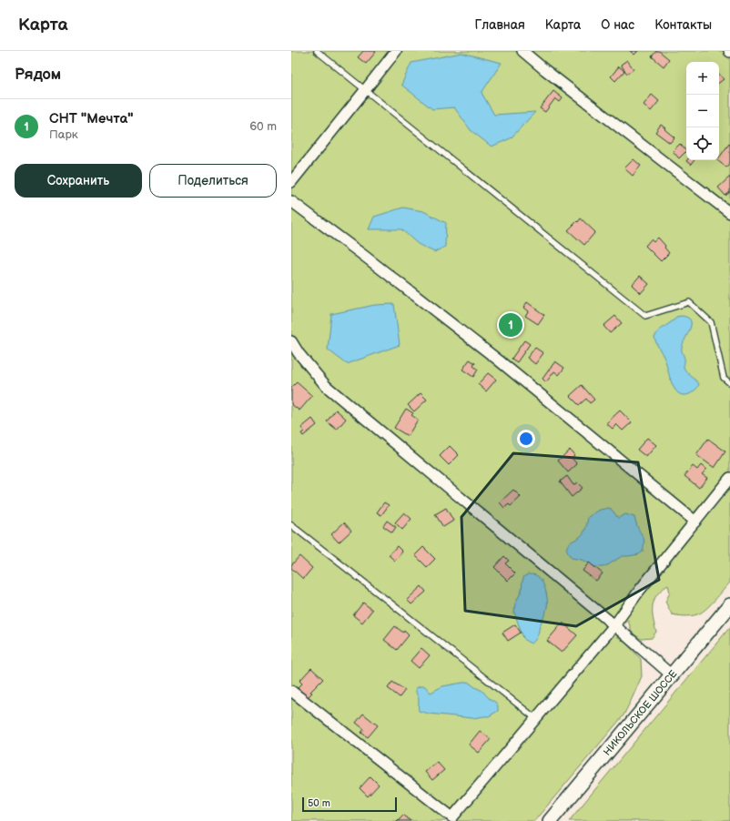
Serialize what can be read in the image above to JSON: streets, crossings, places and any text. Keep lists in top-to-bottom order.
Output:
{
  "streets": {
    "main road": ["НИКОЛЬСКОЕ ШОССЕ"]
  },
  "scale_bar": "50 m",
  "page": {
    "header": "Карта",
    "nav": [
      "Главная",
      "Карта",
      "О нас",
      "Контакты"
    ],
    "heading": "Рядом",
    "map_buttons": ["+", "−"],
    "list": [
      {
        "mark": "1",
        "name": "СНТ \"Мечта\"",
        "note": "Парк",
        "value": "60 m"
      }
    ],
    "buttons": ["Сохранить", "Поделиться"],
    "pins": "1",
    "scale": "50 m"
  }
}
